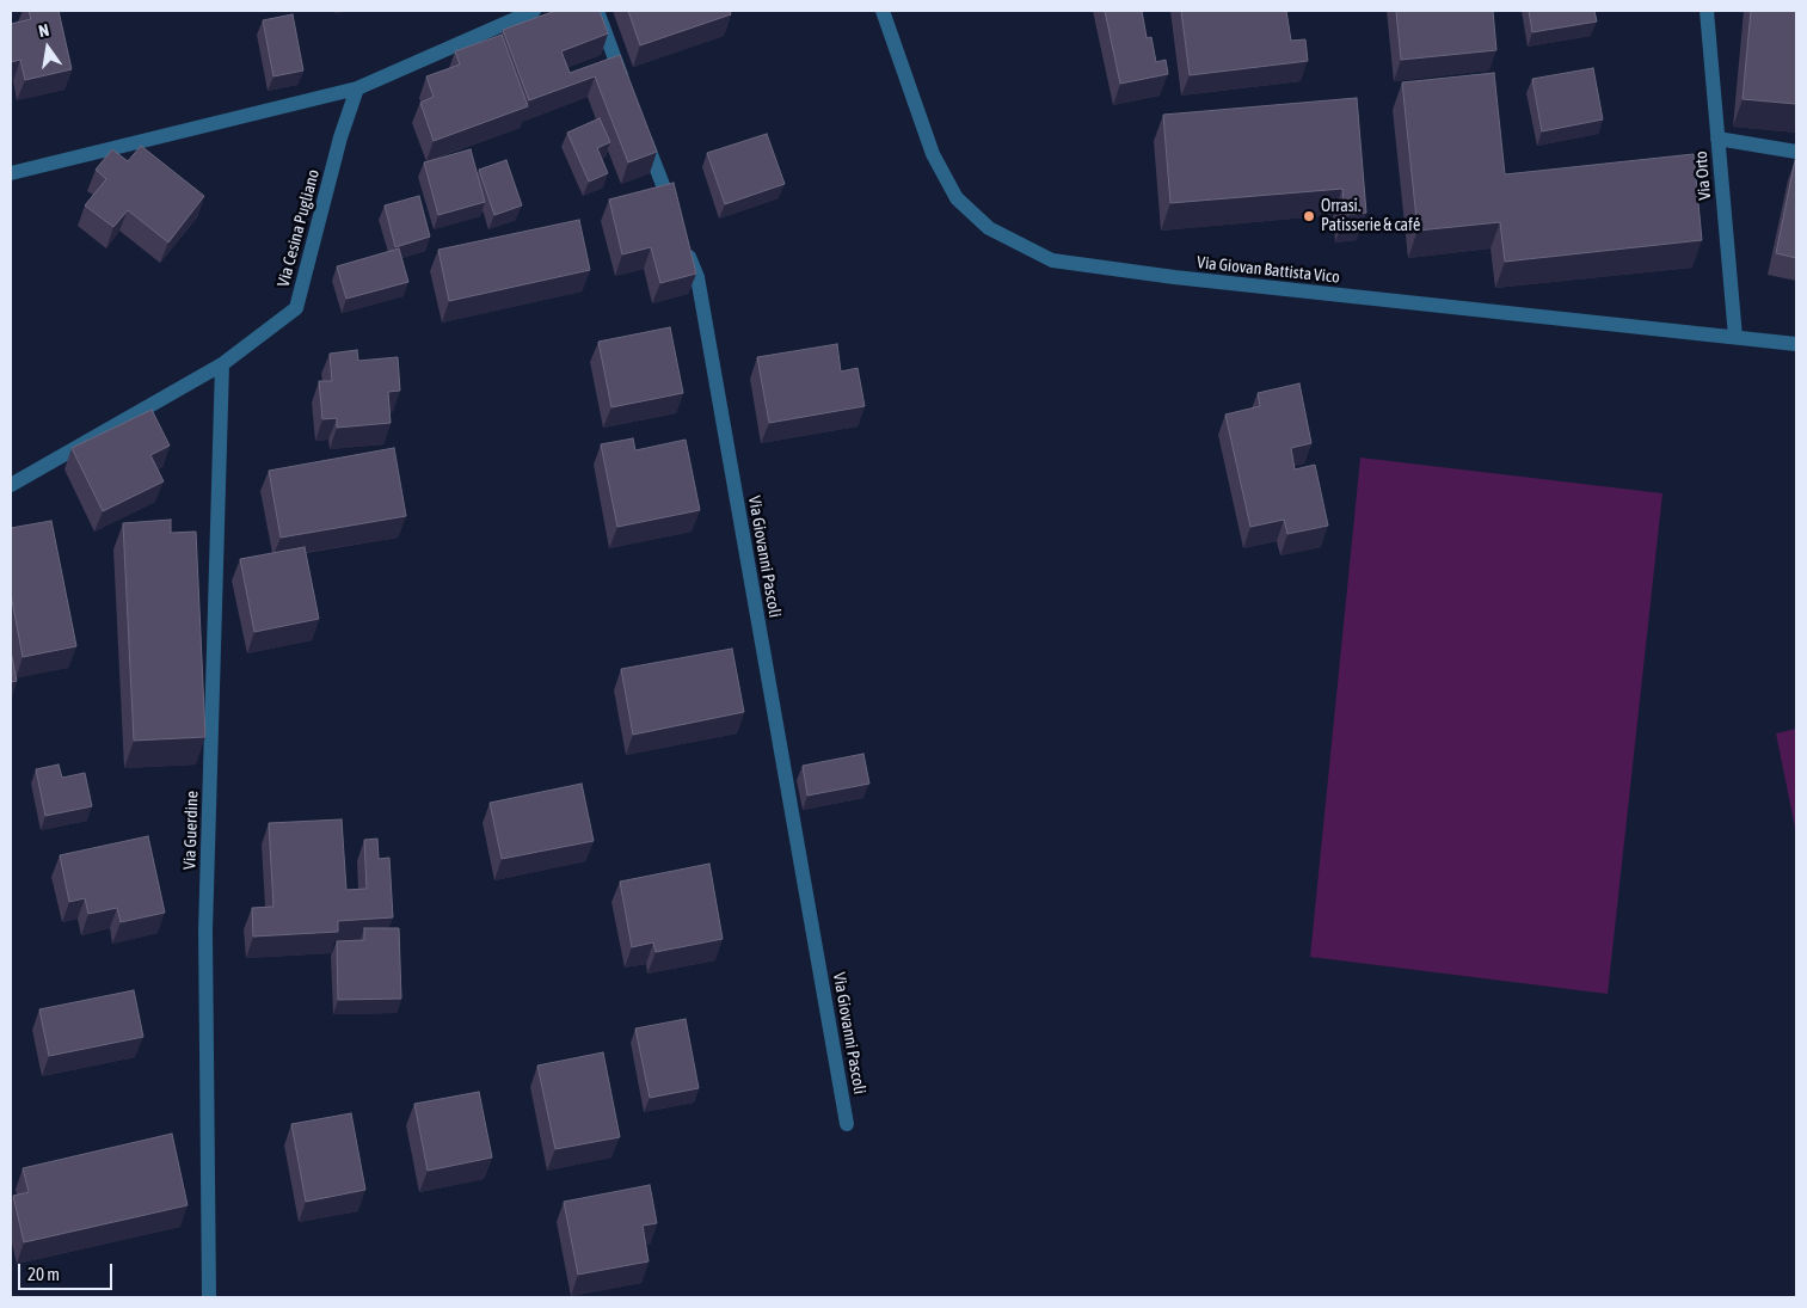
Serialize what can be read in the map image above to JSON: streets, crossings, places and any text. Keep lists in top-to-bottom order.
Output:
{
  "streets": {
    "street": [
      "Via Orto",
      "Via Cesina Pugliano",
      "Via Giovan Battista Vico",
      "Via Giovanni Pascoli",
      "Via Guerdine"
    ]
  },
  "crossings": [
    ["Via Orto", "Via Giovan Battista Vico"],
    ["Via Cesina Pugliano", "Via Guerdine"]
  ],
  "places": ["Orrasi. Patisserie & café"],
  "scale_bar": "20 m",
  "north": "top"
}
